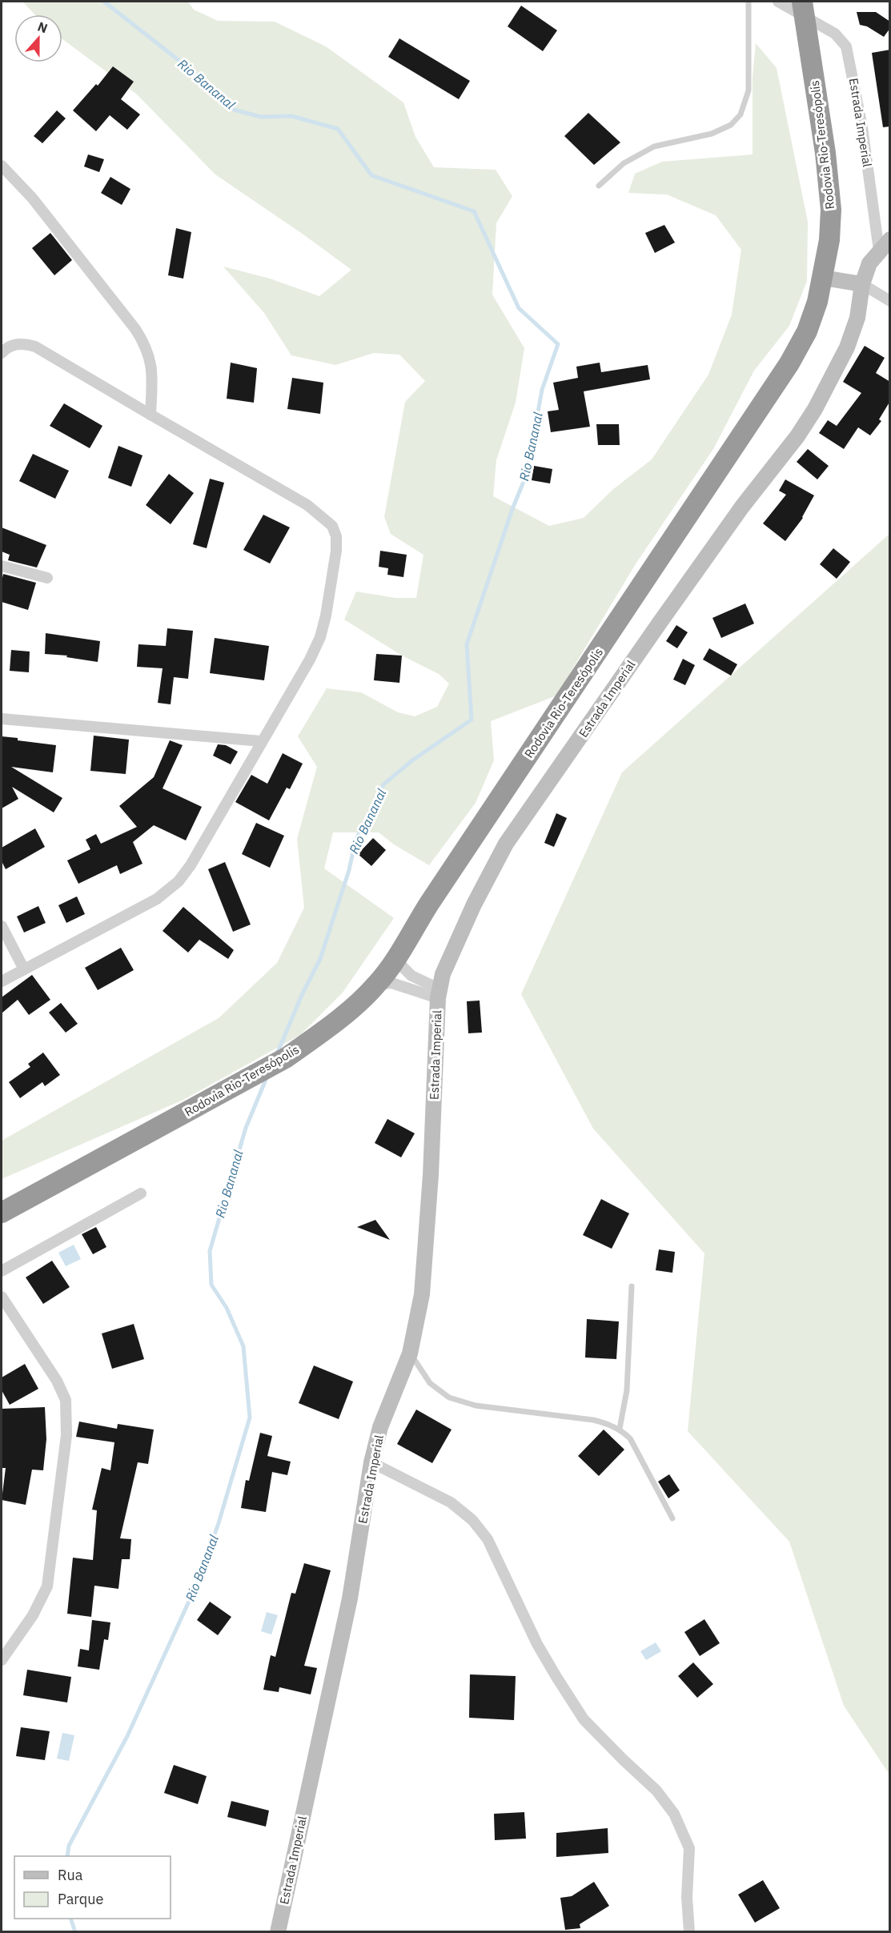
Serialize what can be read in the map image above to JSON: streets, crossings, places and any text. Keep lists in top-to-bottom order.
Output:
{
  "streets": {
    "highway": ["Rodovia Rio-Teresópolis"],
    "street": ["Estrada Imperial"]
  },
  "crossings": [
    ["Estrada Imperial", "Rodovia Rio-Teresópolis"]
  ],
  "water": ["Rio Bananal"],
  "legend": ["Rua", "Parque"],
  "north": "top"
}
